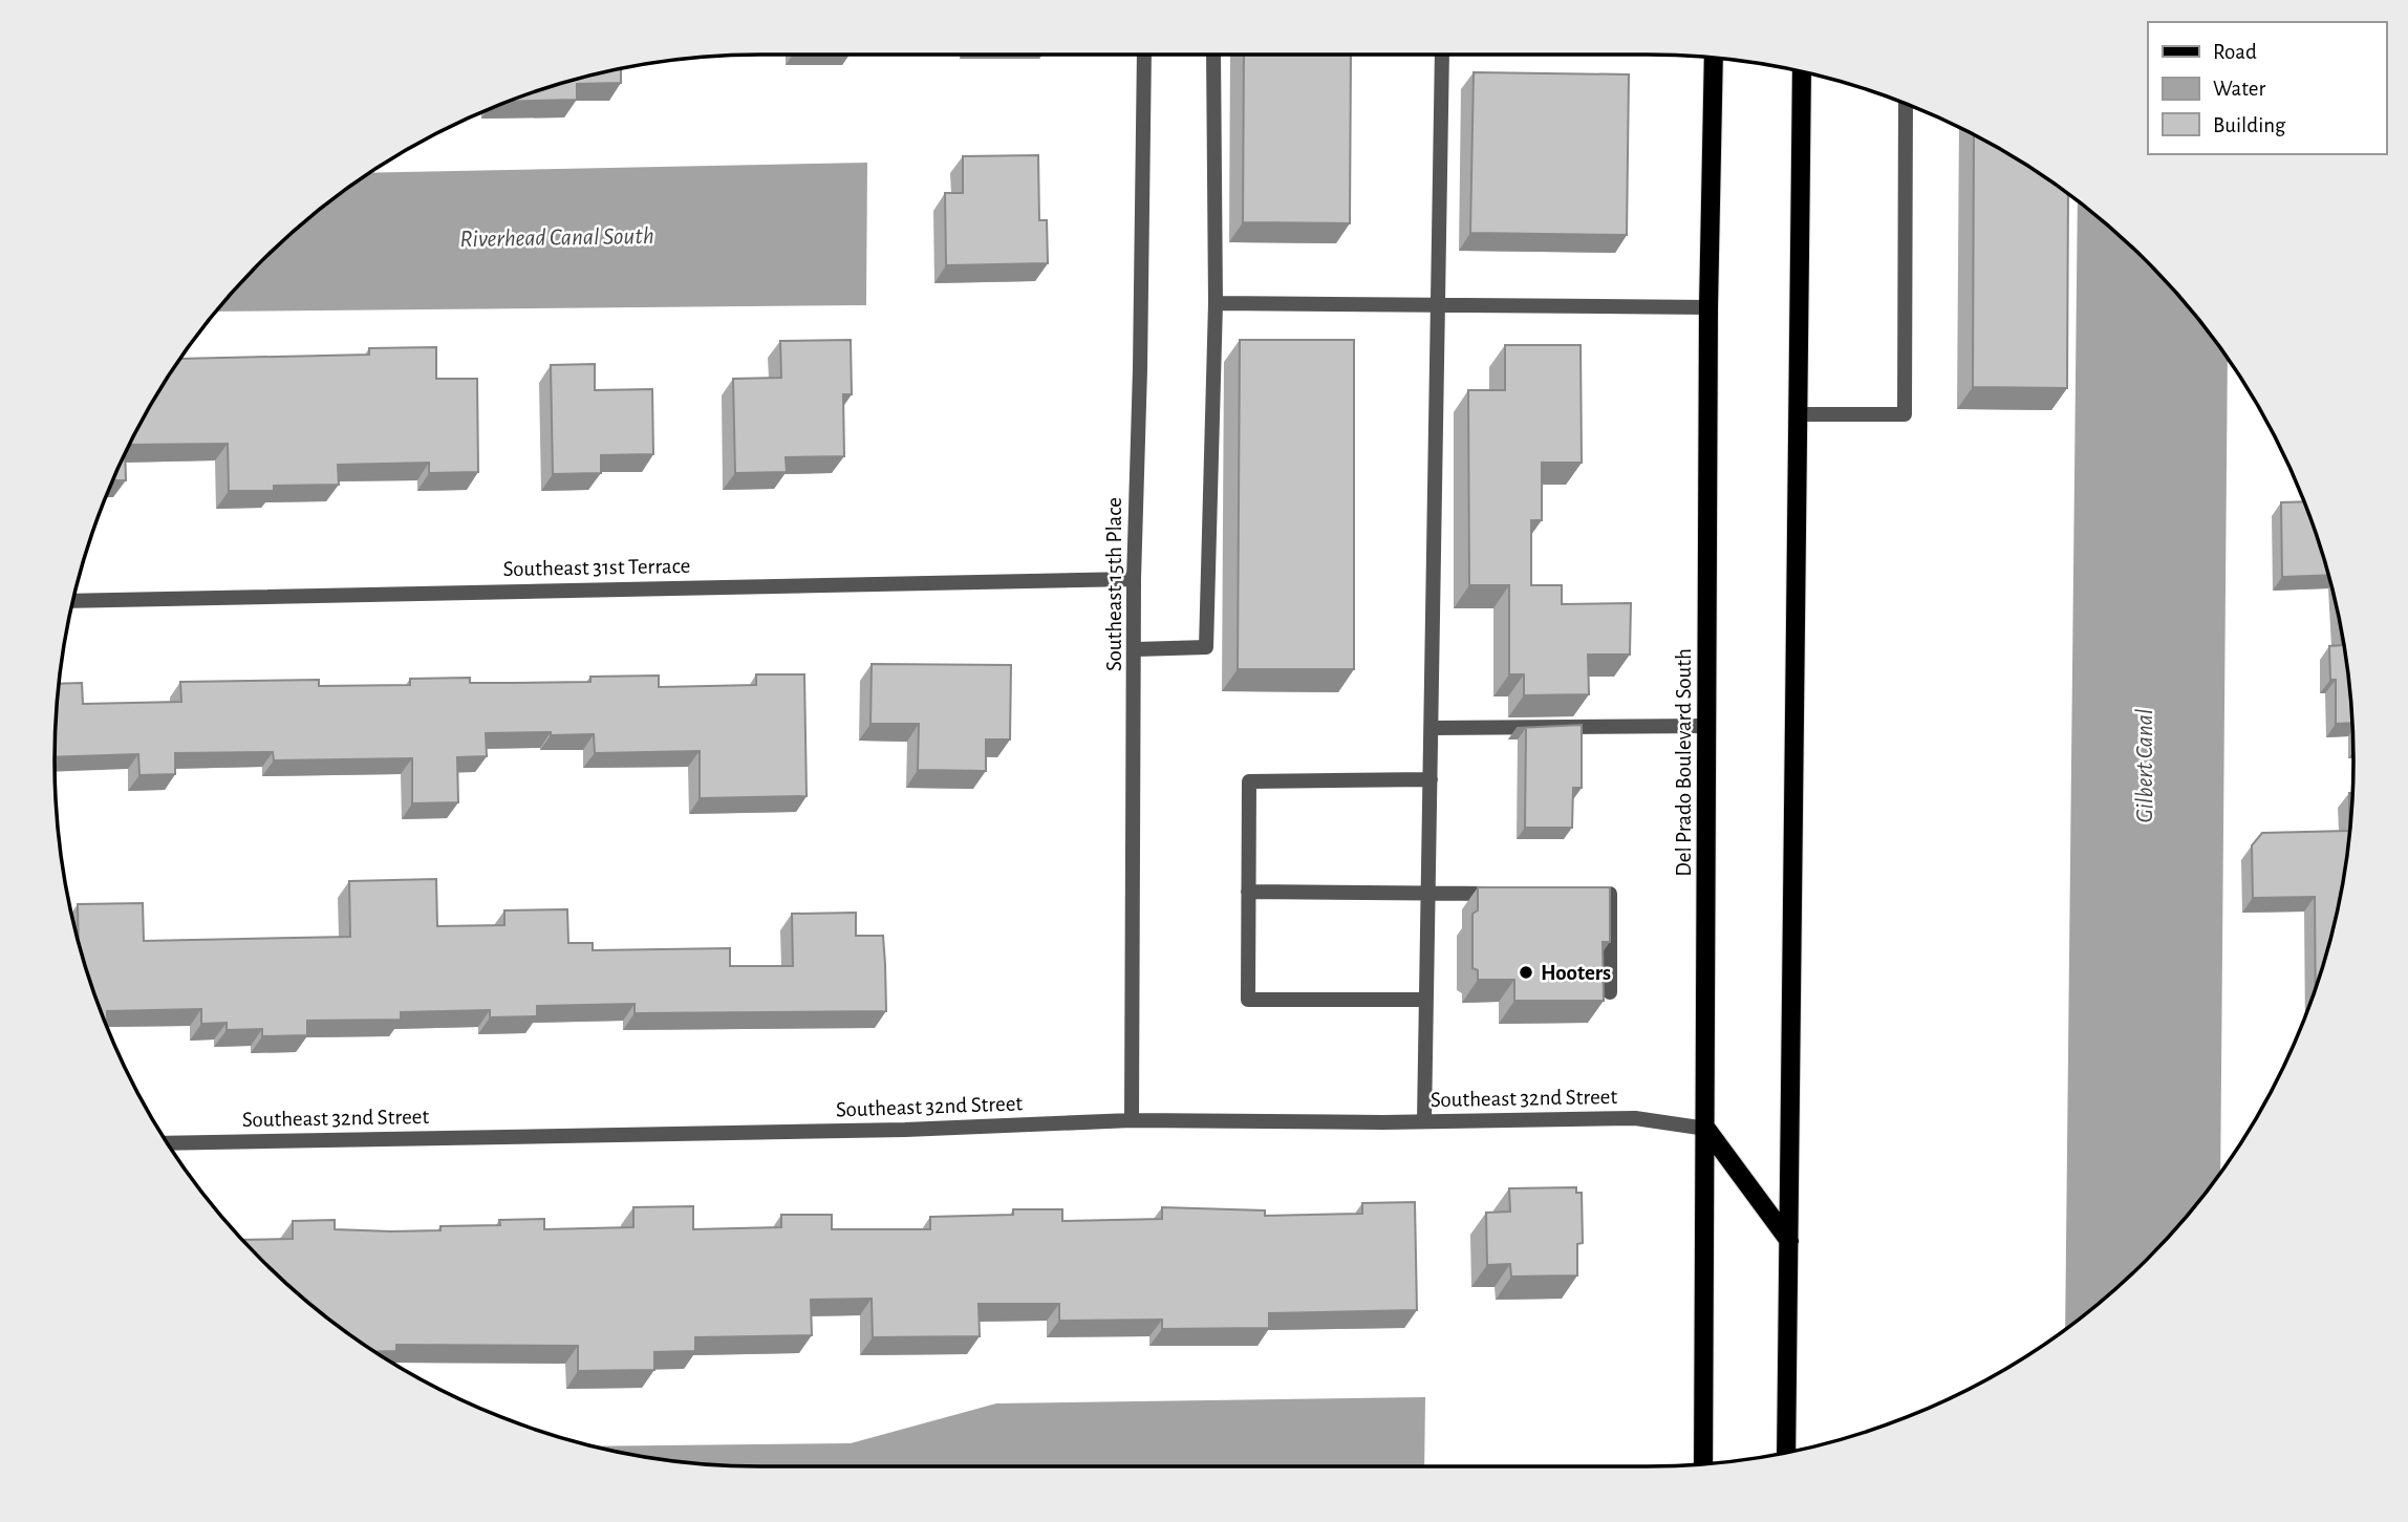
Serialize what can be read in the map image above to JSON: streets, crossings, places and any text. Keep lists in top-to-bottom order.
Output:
{
  "streets": {
    "main road": ["Del Prado Boulevard South"],
    "street": ["Southeast 31st Terrace", "Southeast 15th Place", "Southeast 32nd Street"]
  },
  "crossings": [
    ["Southeast 31st Terrace", "Southeast 15th Place"],
    ["Southeast 15th Place", "Southeast 32nd Street"],
    ["Del Prado Boulevard South", "Southeast 32nd Street"]
  ],
  "water": ["Riverhead Canal South", "Gilbert Canal"],
  "places": ["Hooters"],
  "legend": ["Road", "Water", "Building"]
}
